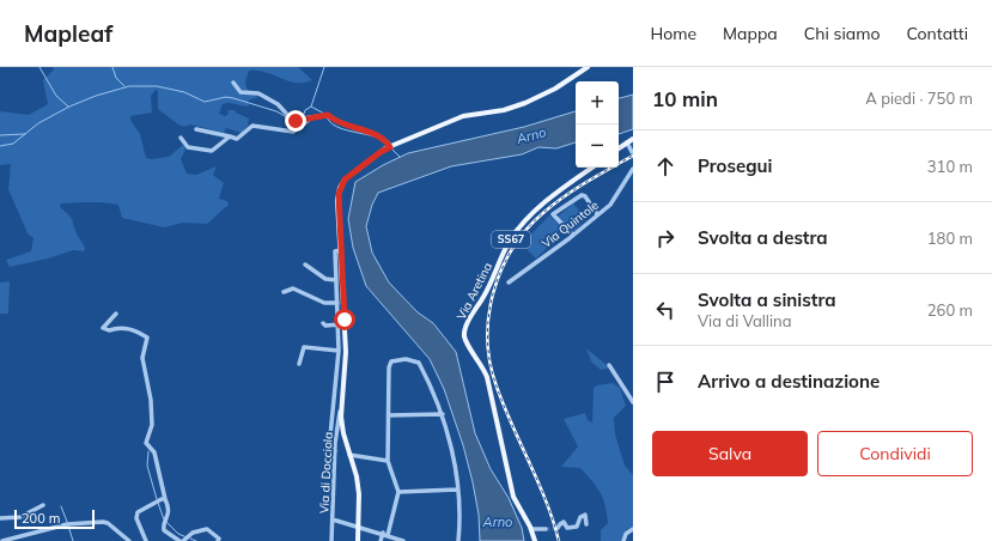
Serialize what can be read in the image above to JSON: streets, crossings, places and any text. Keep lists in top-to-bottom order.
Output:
{
  "streets": {
    "main road": ["SS67", "Via Aretina"],
    "street": ["Via Quintole", "Via di Docciola"]
  },
  "water": ["Arno"],
  "scale_bar": "200 m",
  "page": {
    "header": "Mapleaf",
    "nav": [
      "Home",
      "Mappa",
      "Chi siamo",
      "Contatti"
    ],
    "heading": ["10 min", "A piedi · 750 m"],
    "map_buttons": ["+", "−"],
    "list": [
      ["Prosegui", "310 m"],
      ["Svolta a destra", "180 m"],
      ["Svolta a sinistra", "Via di Vallina", "260 m"],
      "Arrivo a destinazione"
    ],
    "buttons": ["Salva", "Condividi"],
    "scale": "200 m"
  }
}
